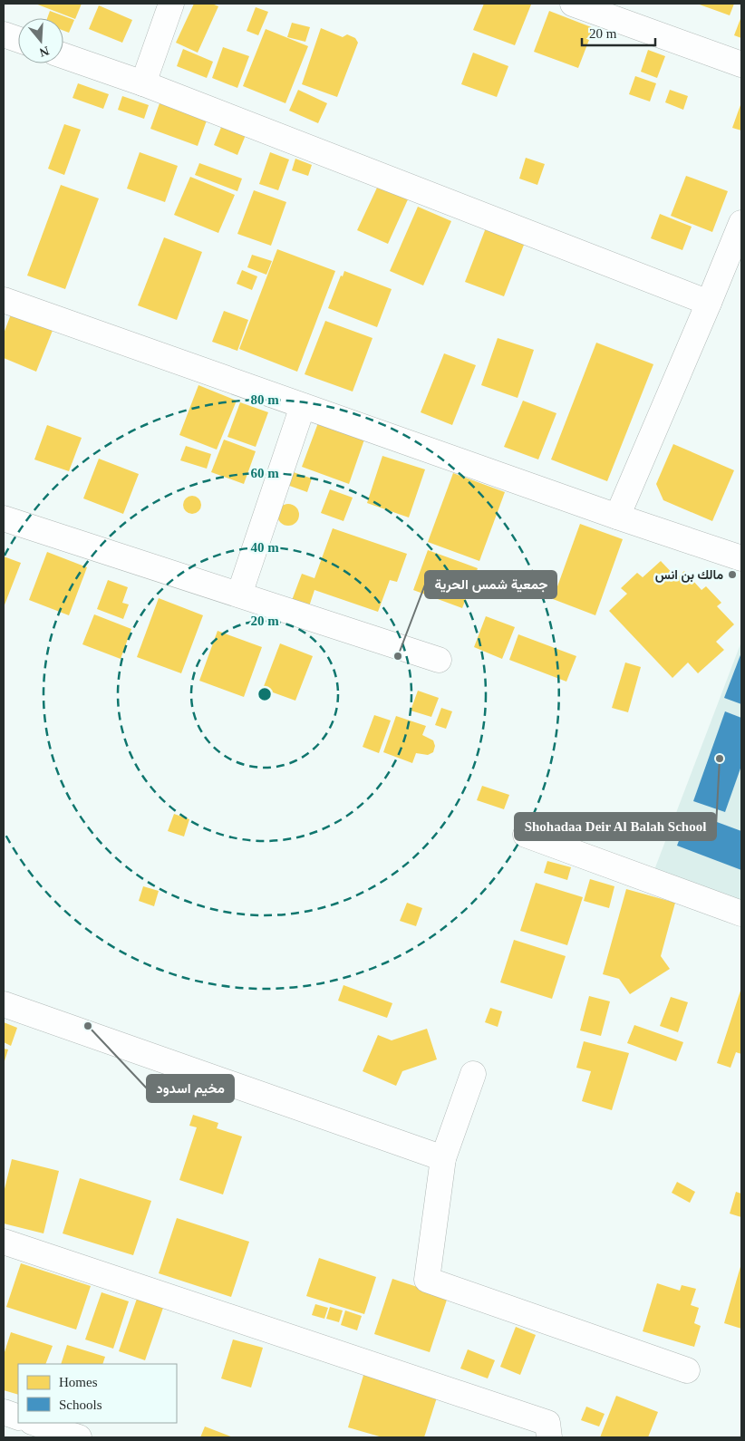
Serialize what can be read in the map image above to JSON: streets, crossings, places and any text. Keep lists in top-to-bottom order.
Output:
{
  "places": [
    "مالك بن انس",
    "جمعية شمس الحرية",
    "Shohadaa Deir Al Balah School",
    "مخيم اسدود"
  ],
  "legend": ["Homes", "Schools"],
  "scale_bar": "20 m",
  "north": "bottom",
  "rings": [
    "80 m",
    "60 m",
    "40 m",
    "20 m"
  ]
}
